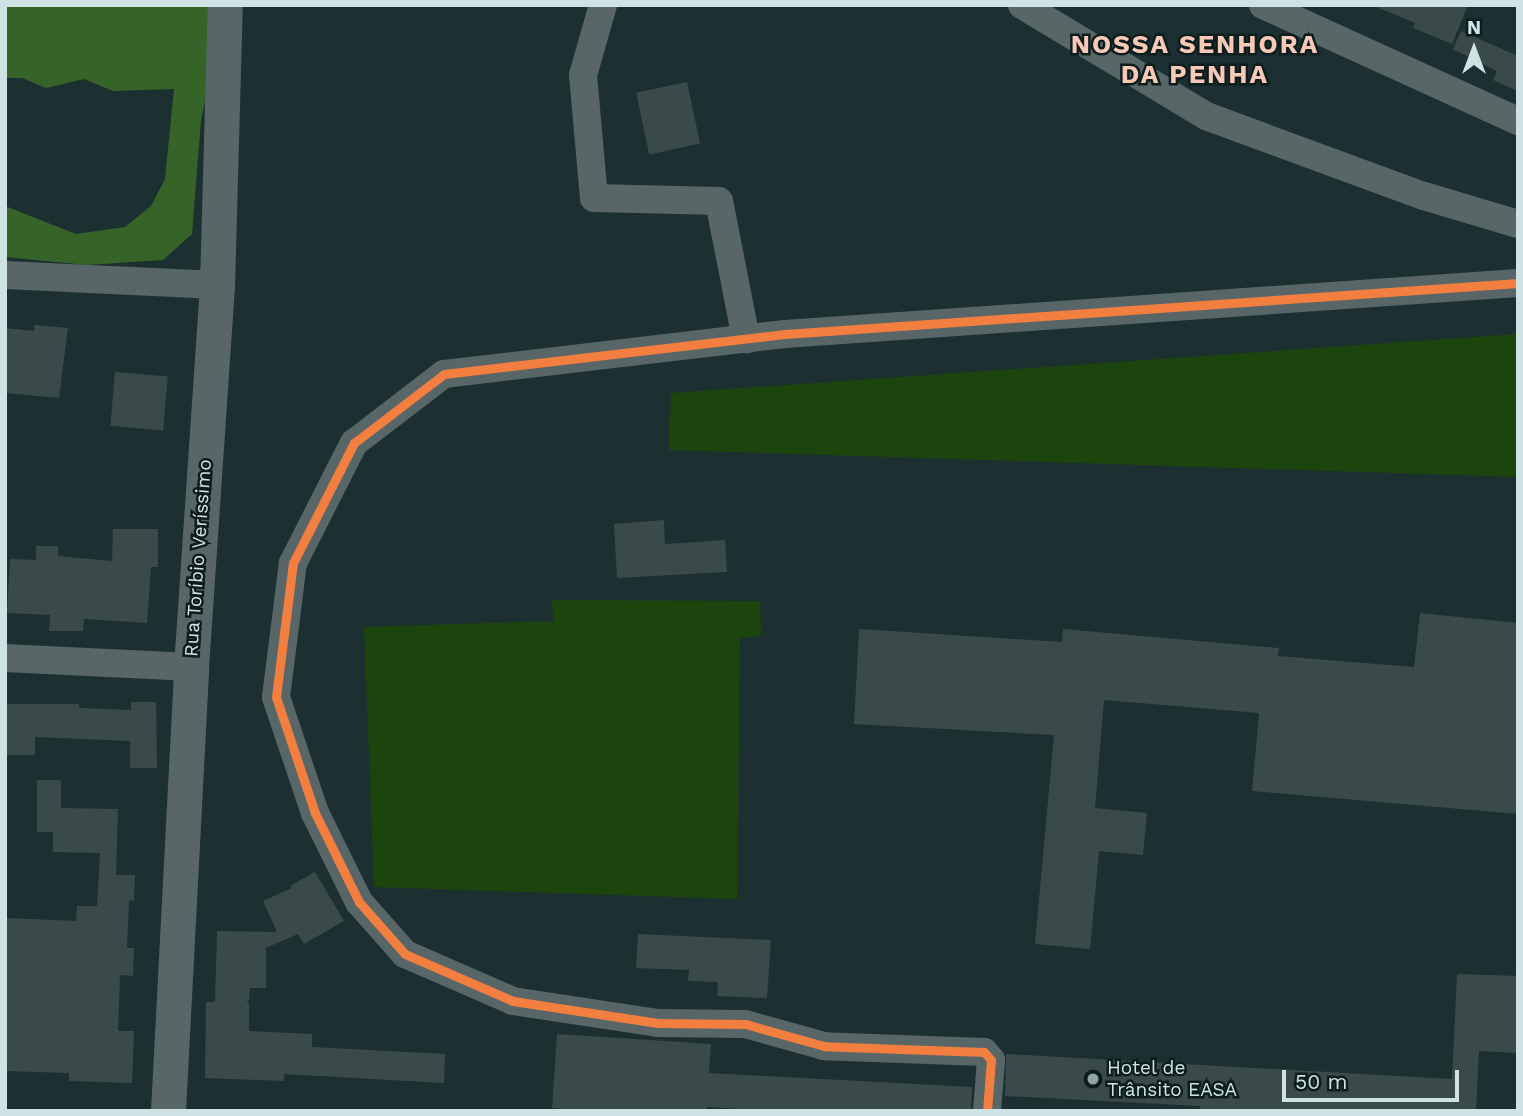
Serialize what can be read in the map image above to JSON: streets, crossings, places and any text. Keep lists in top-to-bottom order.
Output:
{
  "streets": {
    "street": ["Rua Toríbio Veríssimo"]
  },
  "districts": ["NOSSA SENHORA DA PENHA"],
  "places": ["Hotel de Trânsito EASA"],
  "scale_bar": "50 m",
  "north": "top"
}
